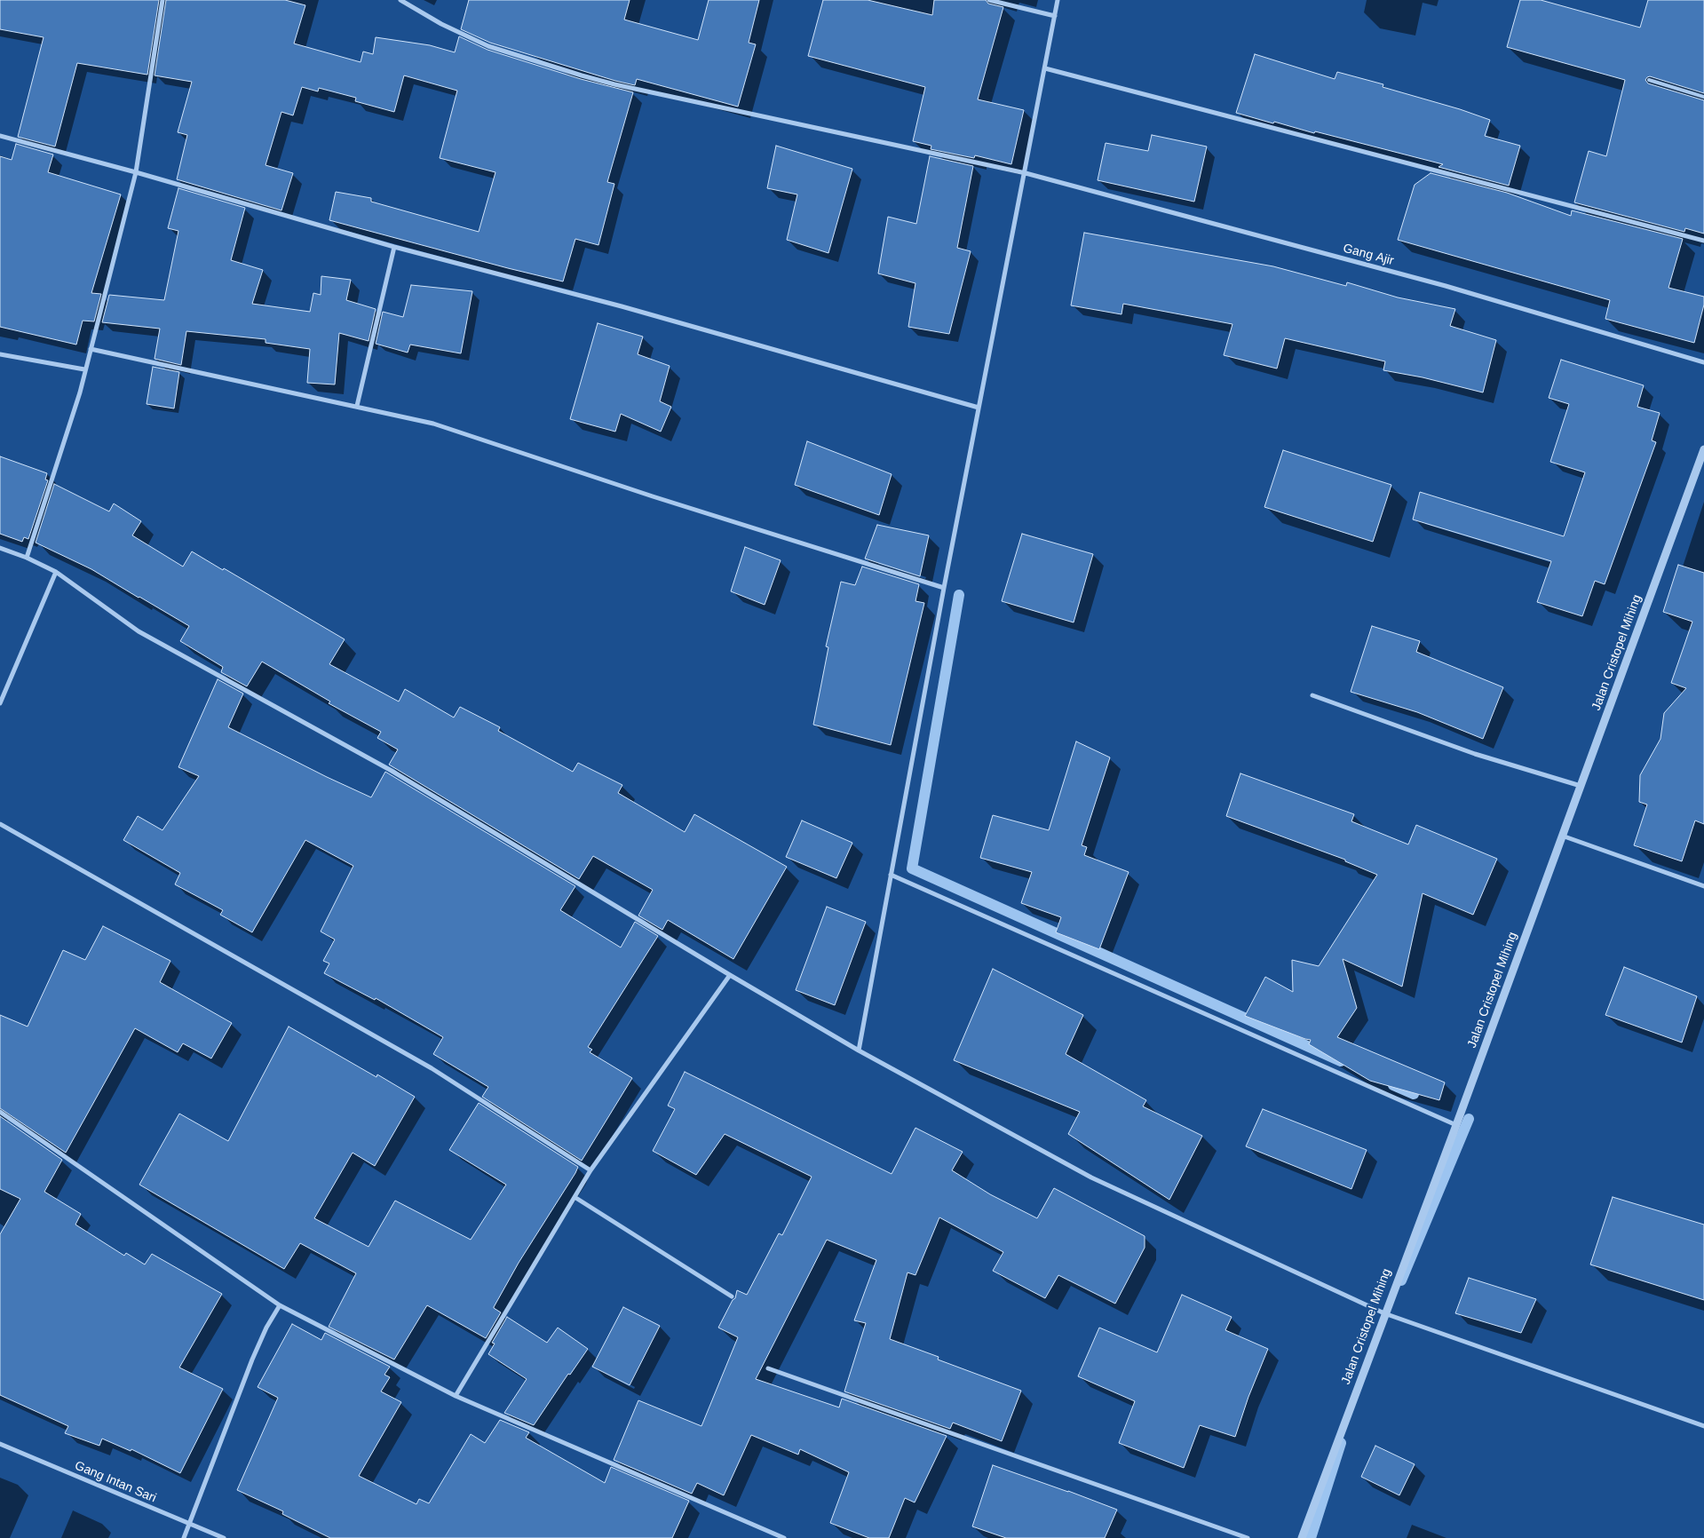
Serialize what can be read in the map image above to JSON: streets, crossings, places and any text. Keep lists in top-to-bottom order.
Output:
{
  "streets": {
    "street": ["Gang Ajir", "Jalan Cristopel Mihing", "Gang Intan Sari"]
  }
}
